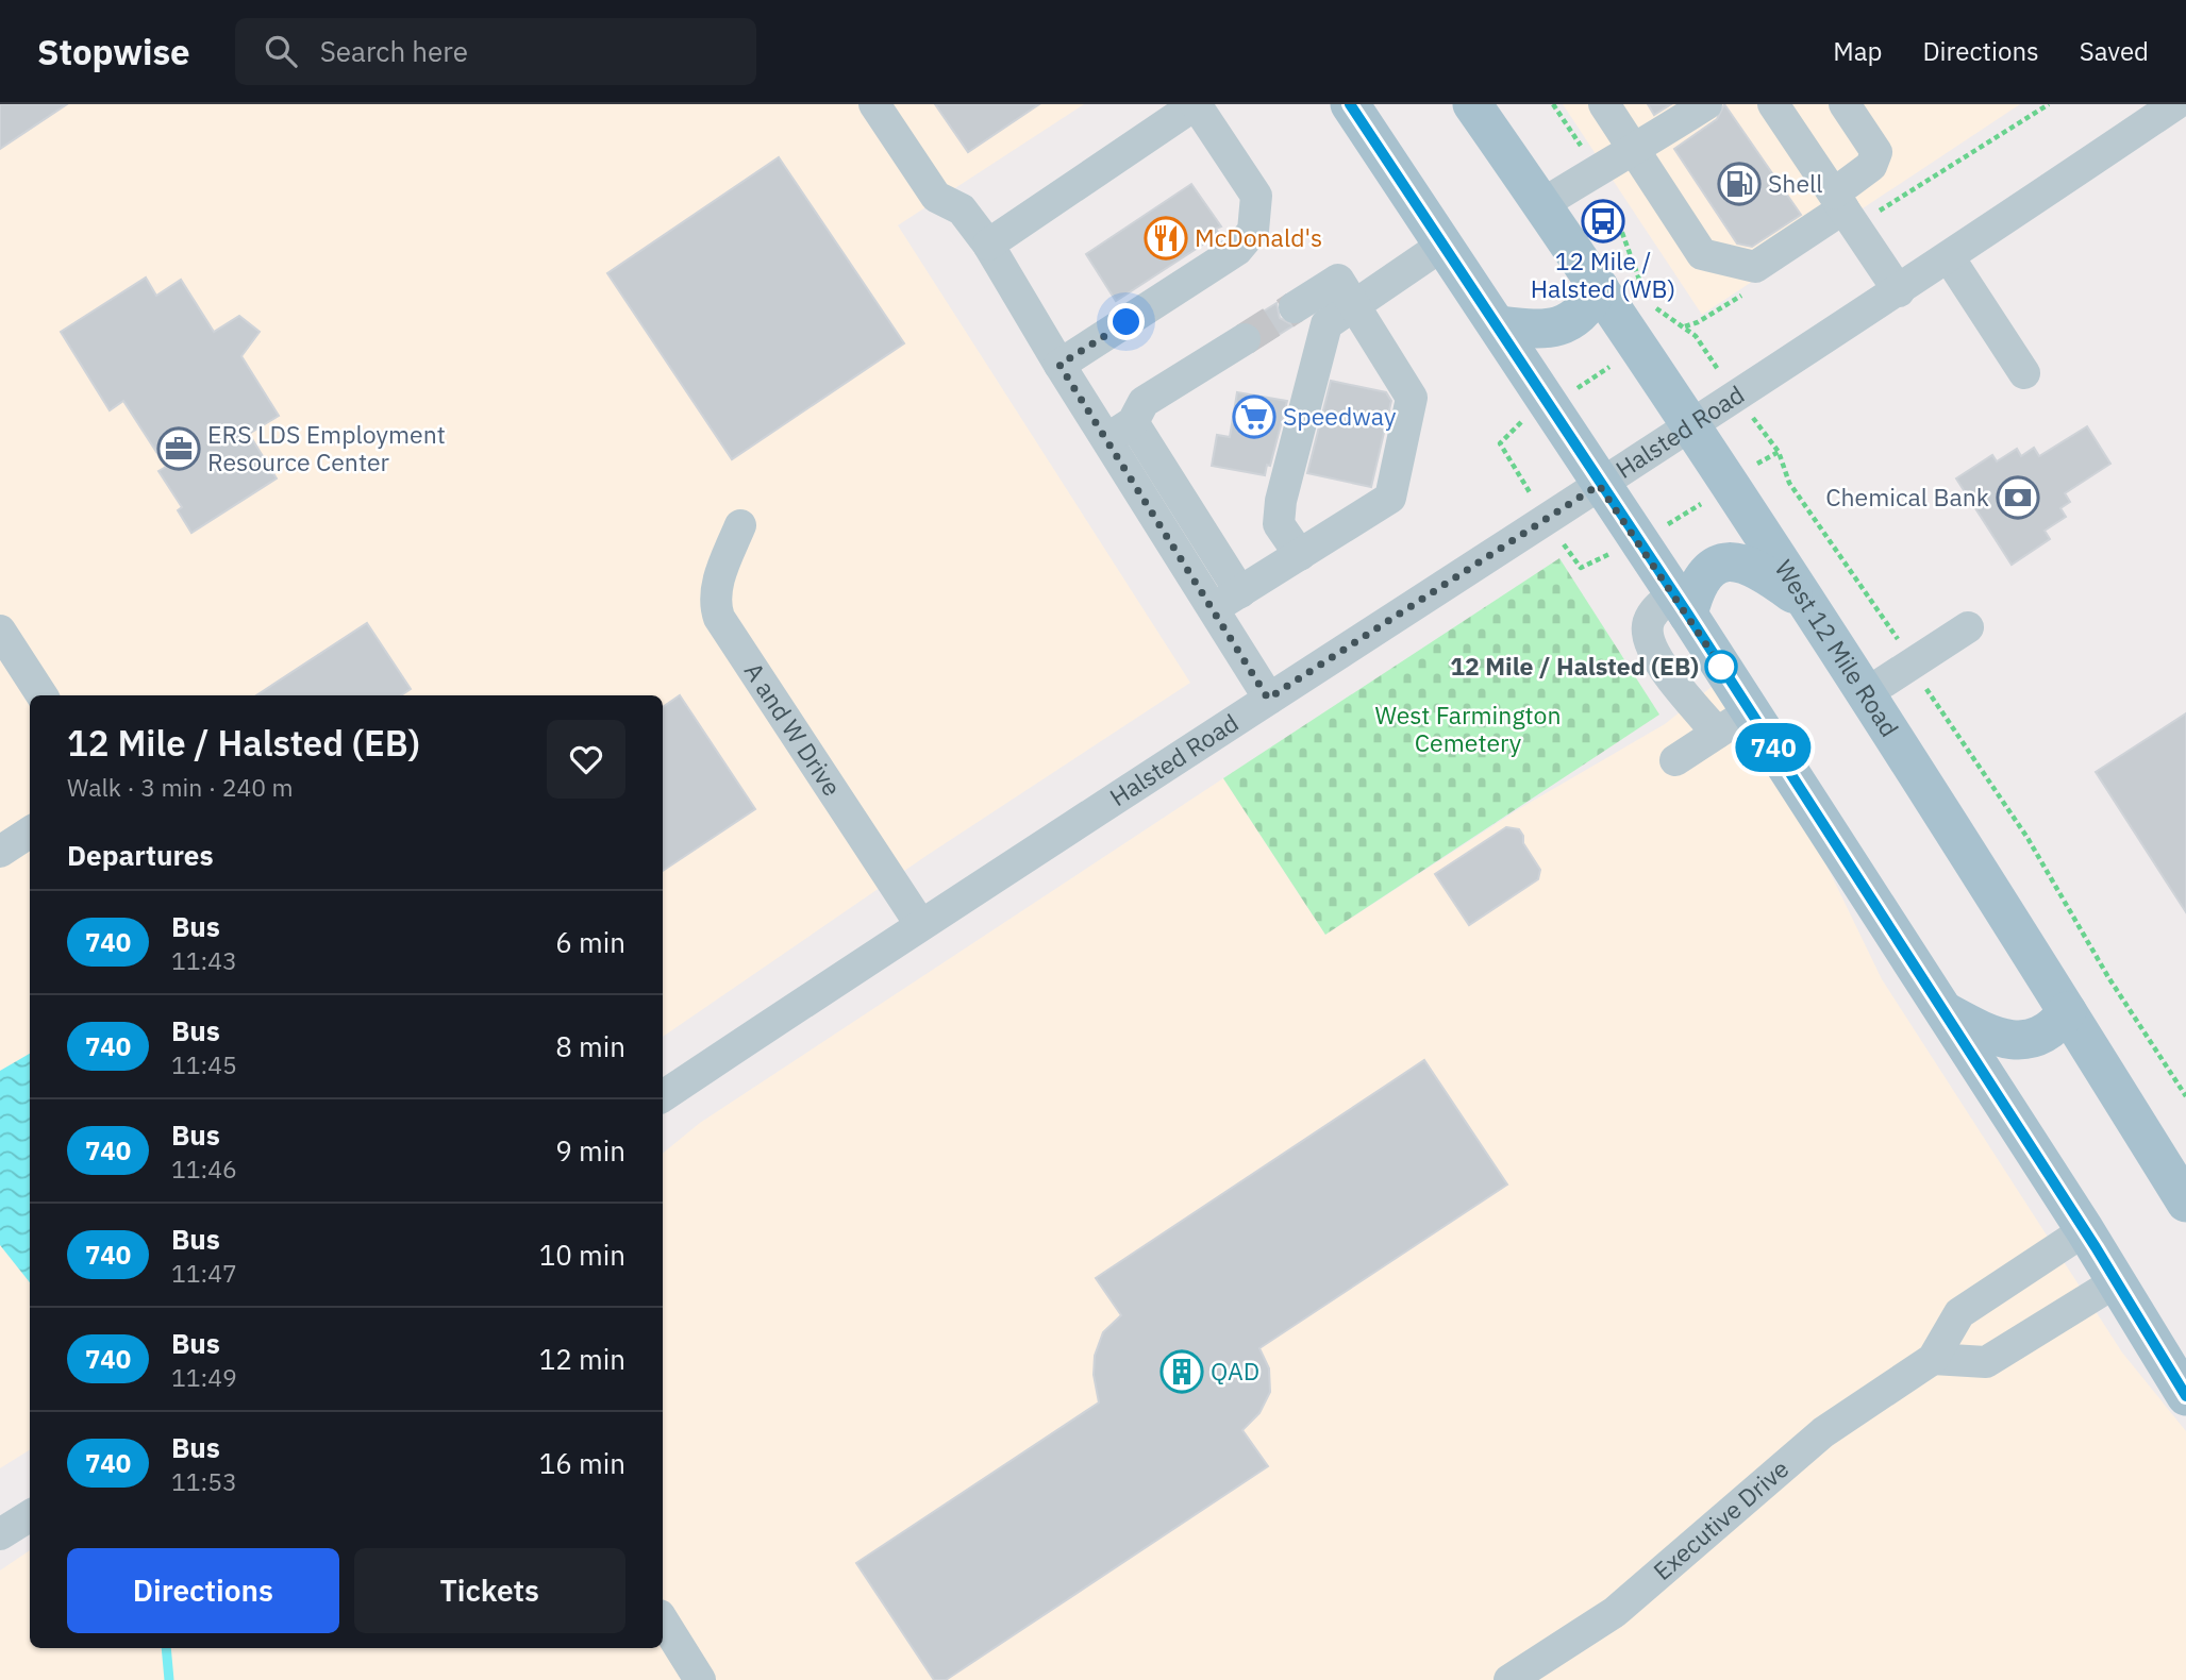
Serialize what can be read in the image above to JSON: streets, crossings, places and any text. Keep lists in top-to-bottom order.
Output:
{
  "streets": {
    "main road": ["West 12 Mile Road"],
    "street": ["Halsted Road", "A and W Drive", "Executive Drive"]
  },
  "crossings": [
    ["Halsted Road", "West 12 Mile Road"],
    ["Halsted Road", "A and W Drive"]
  ],
  "parks": ["West Farmington Cemetery"],
  "places": {
    "fuel station": ["Shell"],
    "bus stop": ["12 Mile / Halsted (WB)"],
    "restaurant": ["McDonald's"],
    "supermarket": ["Speedway"],
    "office": ["ERS LDS Employment Resource Center"],
    "bank": ["Chemical Bank"],
    "other": ["12 Mile / Halsted (EB)"],
    "building": ["QAD"]
  },
  "lines": ["bus line 740"],
  "page": {
    "header": "Stopwise",
    "search": "Search here",
    "nav": ["Map", "Directions", "Saved"],
    "on_map": "740",
    "heading": [
      ["12 Mile / Halsted (EB)", "Walk · 3 min · 240 m"],
      "Departures"
    ],
    "list": [
      {
        "mark": "740",
        "name": "Bus",
        "note": "11:43",
        "value": "6 min"
      },
      {
        "mark": "740",
        "name": "Bus",
        "note": "11:45",
        "value": "8 min"
      },
      {
        "mark": "740",
        "name": "Bus",
        "note": "11:46",
        "value": "9 min"
      },
      {
        "mark": "740",
        "name": "Bus",
        "note": "11:47",
        "value": "10 min"
      },
      {
        "mark": "740",
        "name": "Bus",
        "note": "11:49",
        "value": "12 min"
      },
      {
        "mark": "740",
        "name": "Bus",
        "note": "11:53",
        "value": "16 min"
      }
    ],
    "buttons": ["Directions", "Tickets"]
  }
}
